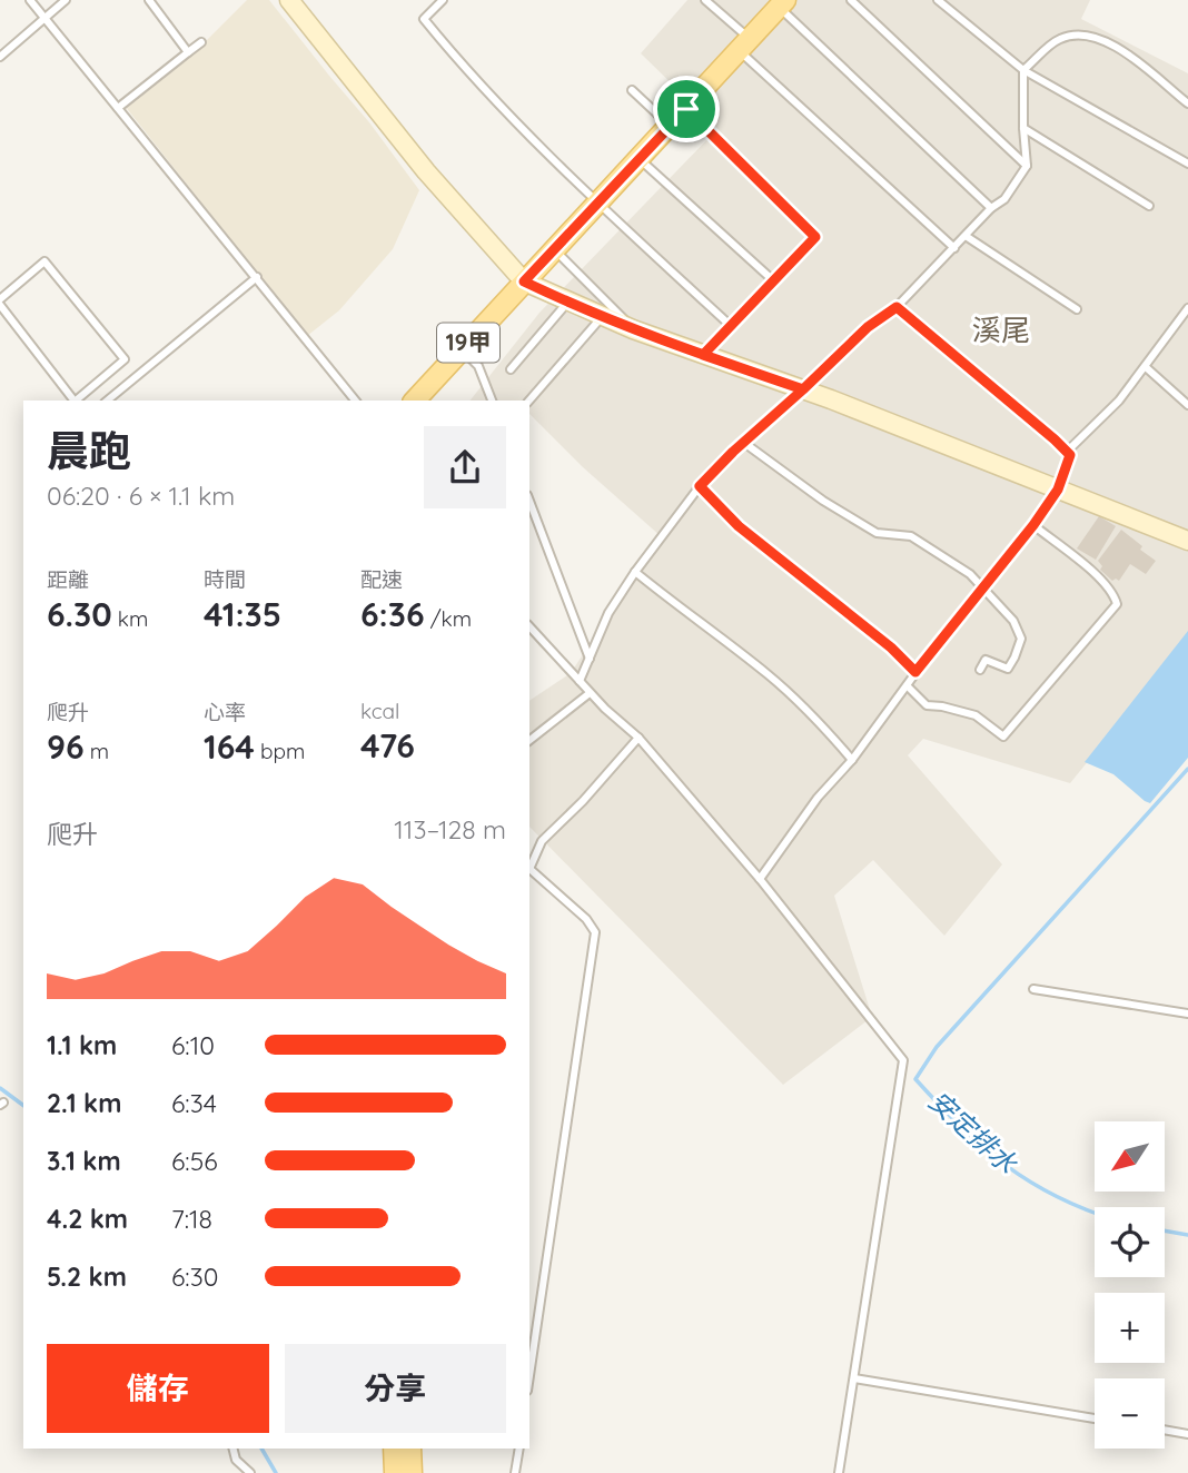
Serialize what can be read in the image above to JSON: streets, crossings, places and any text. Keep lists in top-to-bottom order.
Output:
{
  "streets": {
    "main road": ["19甲"]
  },
  "districts": ["溪尾"],
  "water": ["安定排水"],
  "north": "bottom left",
  "page": {
    "heading": ["晨跑", "06:20 · 6 × 1.1 km"],
    "stats": [
      ["距離", "6.30 km"],
      ["時間", "41:35"],
      ["配速", "6:36 /km"],
      ["爬升", "96 m"],
      ["心率", "164 bpm"],
      ["kcal", "476"]
    ],
    "chart": ["爬升", "113–128 m"],
    "list": [
      {
        "name": "1.1 km",
        "note": "6:10"
      },
      {
        "name": "2.1 km",
        "note": "6:34"
      },
      {
        "name": "3.1 km",
        "note": "6:56"
      },
      {
        "name": "4.2 km",
        "note": "7:18"
      },
      {
        "name": "5.2 km",
        "note": "6:30"
      }
    ],
    "map_buttons": ["+", "−"],
    "buttons": ["儲存", "分享"]
  }
}
